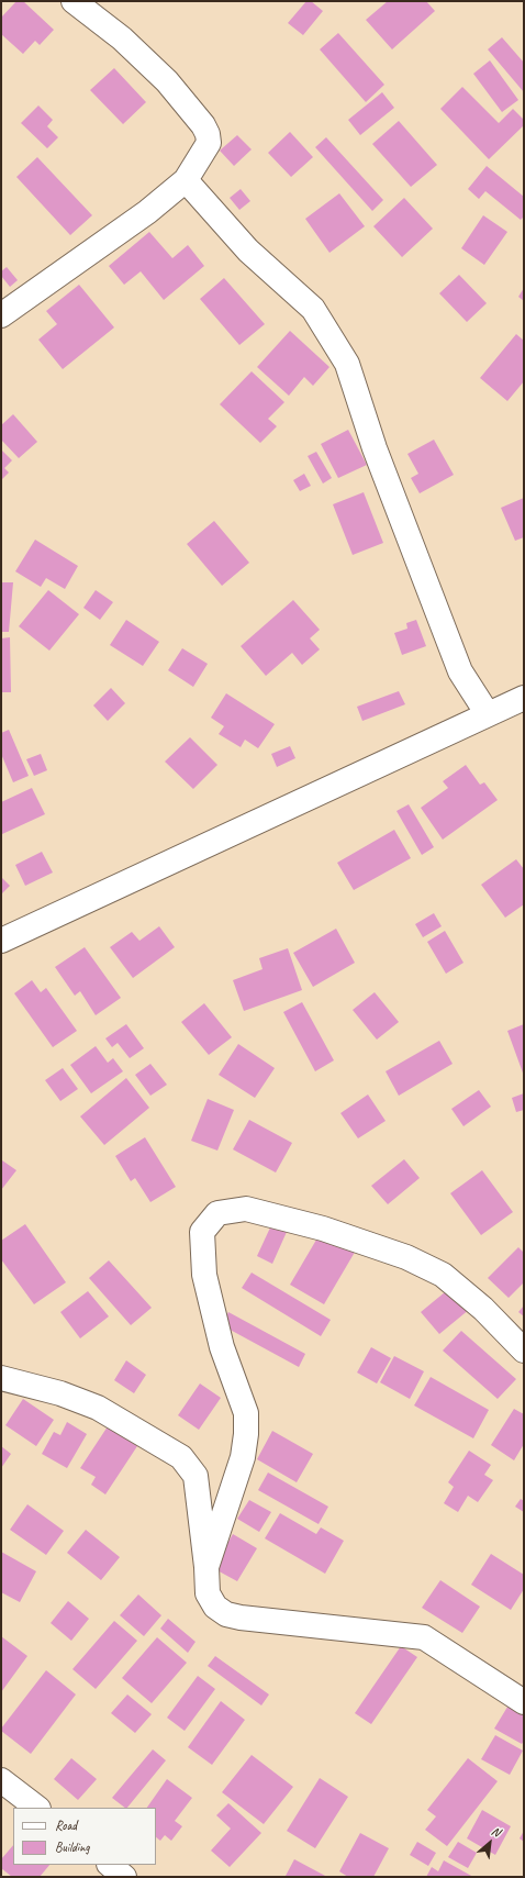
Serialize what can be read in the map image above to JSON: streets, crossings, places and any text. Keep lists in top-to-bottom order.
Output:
{
  "legend": ["Road", "Building"],
  "north": "top right"
}
